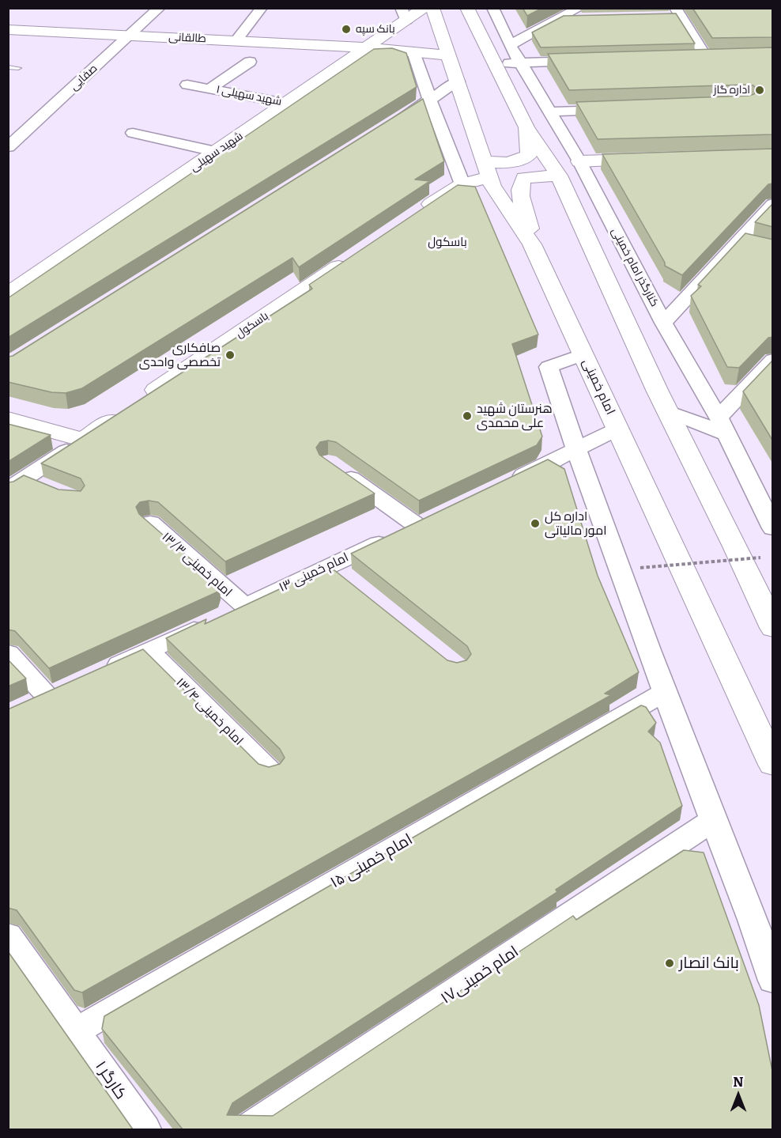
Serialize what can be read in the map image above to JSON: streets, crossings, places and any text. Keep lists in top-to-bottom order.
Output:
{
  "streets": {
    "main road": [
      "طالقانی",
      "شهید سهیلی",
      "باسکول",
      "امام خمینی"
    ],
    "street": [
      "صفایی",
      "شهید سهیلی ۱",
      "کنارگذر امام خمینی",
      "امام خمینی ۱۳/۳",
      "امام خمینی ۱۳",
      "امام خمینی ۱۳/۴",
      "امام خمینی ۱۵",
      "امام خمینی۱۷",
      "کارگر ۱"
    ]
  },
  "crossings": [
    ["طالقانی", "صفایی"],
    ["طالقانی", "شهید سهیلی"],
    ["طالقانی", "امام خمینی"],
    ["شهید سهیلی ۱", "شهید سهیلی"],
    ["امام خمینی ۱۳/۳", "امام خمینی ۱۳"],
    ["امام خمینی ۱۳", "امام خمینی ۱۳/۴"],
    ["امام خمینی ۱۵", "کارگر ۱"]
  ],
  "districts": ["باسکول"],
  "places": [
    "بانک سپه",
    "اداره گاز",
    "صافکاری تخصصی واحدی",
    "هنرستان شهید علی محمدی",
    "اداره کل امور مالیاتی",
    "بانک انصار"
  ],
  "north": "top"
}
